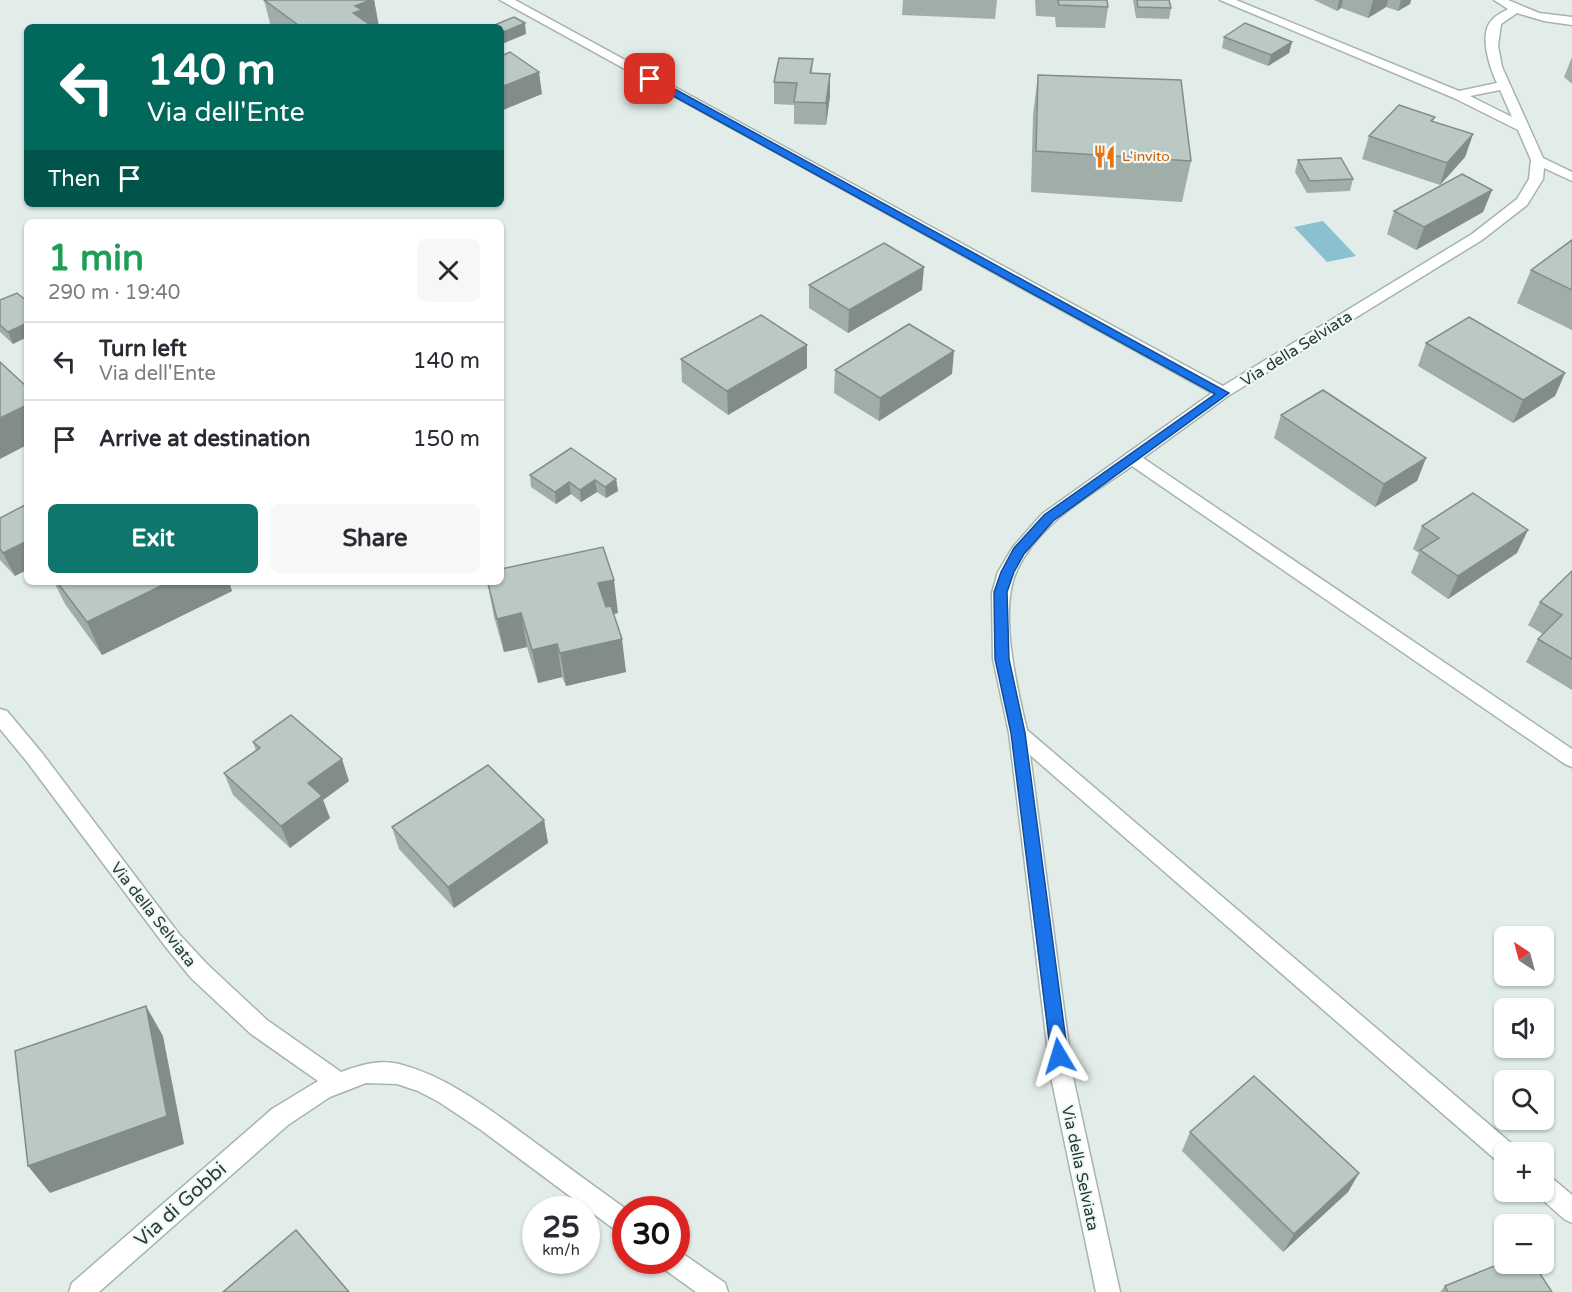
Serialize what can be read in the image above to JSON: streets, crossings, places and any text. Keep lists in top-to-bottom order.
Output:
{
  "streets": {
    "street": ["Via della Selviata", "Via di Gobbi"]
  },
  "crossings": [
    ["Via della Selviata", "Via di Gobbi"]
  ],
  "places": {
    "restaurant": ["L'invito"]
  },
  "north": "top left",
  "page": {
    "turn": ["140 m", "Via dell'Ente"],
    "then": "Then",
    "heading": ["1 min", "290 m · 19:40"],
    "list": [
      {
        "name": "Turn left",
        "note": "Via dell'Ente",
        "value": "140 m"
      },
      {
        "name": "Arrive at destination",
        "value": "150 m"
      }
    ],
    "buttons": ["Exit", "Share"],
    "map_buttons": ["+", "−"],
    "speed": "25 km/h",
    "limit": "30"
  }
}
